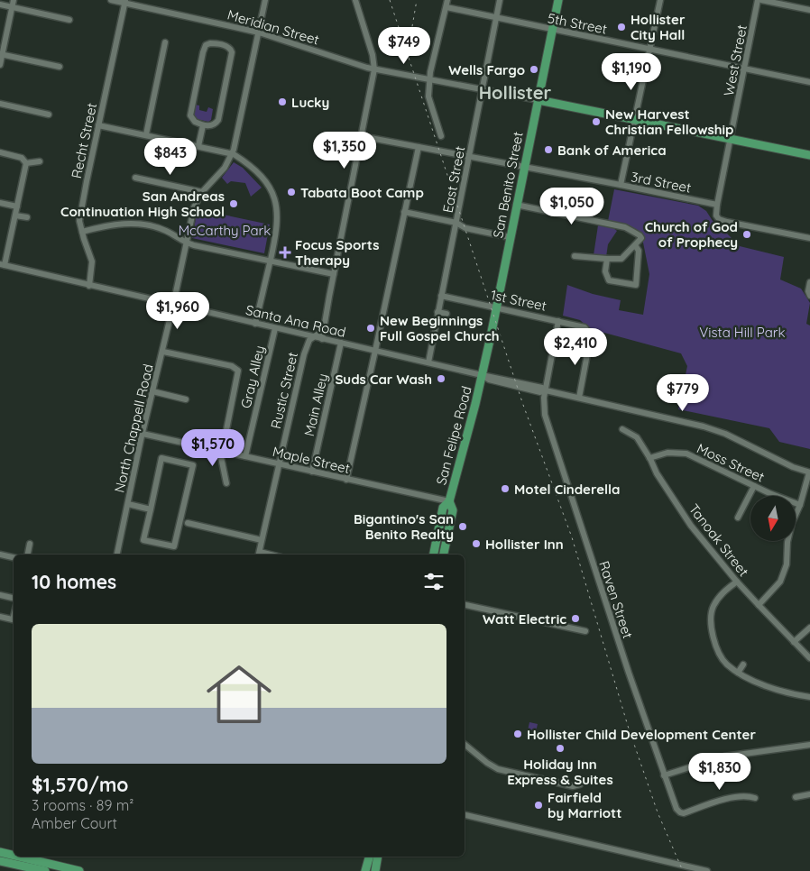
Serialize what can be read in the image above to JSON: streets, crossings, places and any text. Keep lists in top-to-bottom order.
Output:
{
  "streets": {
    "main road": ["San Benito Street", "San Felipe Road"],
    "street": [
      "5th Street",
      "Meridian Street",
      "West Street",
      "Recht Street",
      "East Street",
      "3rd Street",
      "1st Street",
      "Santa Ana Road",
      "Gray Alley",
      "Rustic Street",
      "Main Alley",
      "North Chappell Road",
      "Maple Street",
      "Moss Street",
      "Tanoak Street",
      "Raven Street"
    ]
  },
  "crossings": [
    ["5th Street", "West Street"],
    ["5th Street", "East Street"],
    ["5th Street", "San Benito Street"],
    ["Meridian Street", "Recht Street"],
    ["Meridian Street", "East Street"],
    ["Meridian Street", "San Benito Street"],
    ["Meridian Street", "North Chappell Road"],
    ["West Street", "3rd Street"],
    ["Recht Street", "Santa Ana Road"],
    ["East Street", "3rd Street"],
    ["East Street", "1st Street"],
    ["East Street", "Santa Ana Road"],
    ["3rd Street", "San Benito Street"],
    ["San Benito Street", "1st Street"],
    ["San Benito Street", "Santa Ana Road"],
    ["San Benito Street", "San Felipe Road"],
    ["1st Street", "Santa Ana Road"],
    ["1st Street", "Raven Street"],
    ["Santa Ana Road", "Gray Alley"],
    ["Santa Ana Road", "Rustic Street"],
    ["Santa Ana Road", "Main Alley"],
    ["Santa Ana Road", "North Chappell Road"],
    ["Santa Ana Road", "San Felipe Road"],
    ["Santa Ana Road", "Raven Street"],
    ["Gray Alley", "Maple Street"],
    ["Rustic Street", "Maple Street"],
    ["Main Alley", "Maple Street"],
    ["North Chappell Road", "Maple Street"],
    ["San Felipe Road", "Maple Street"],
    ["Moss Street", "Tanoak Street"]
  ],
  "districts": ["Hollister"],
  "parks": ["McCarthy Park", "Vista Hill Park"],
  "places": {
    "other": [
      "Hollister City Hall",
      "Wells Fargo",
      "Lucky",
      "New Harvest Christian Fellowship",
      "Bank of America",
      "Tabata Boot Camp",
      "San Andreas Continuation High School",
      "Church of God of Prophecy",
      "New Beginnings Full Gospel Church",
      "Suds Car Wash",
      "Motel Cinderella",
      "Bigantino's San Benito Realty",
      "Hollister Inn",
      "Watt Electric",
      "Hollister Child Development Center",
      "Holiday Inn Express & Suites",
      "Fairfield by Marriott"
    ],
    "health": ["Focus Sports Therapy"]
  },
  "north": "bottom",
  "page": {
    "price": [
      "$749",
      "$1,190",
      "$1,350",
      "$843",
      "$1,050",
      "$1,960",
      "$2,410",
      "$779",
      "$1,570",
      "$1,830"
    ],
    "heading": "10 homes",
    "list": [
      {
        "name": "$1,570/mo",
        "note": "3 rooms · 89 m² · Amber Court"
      }
    ]
  }
}
